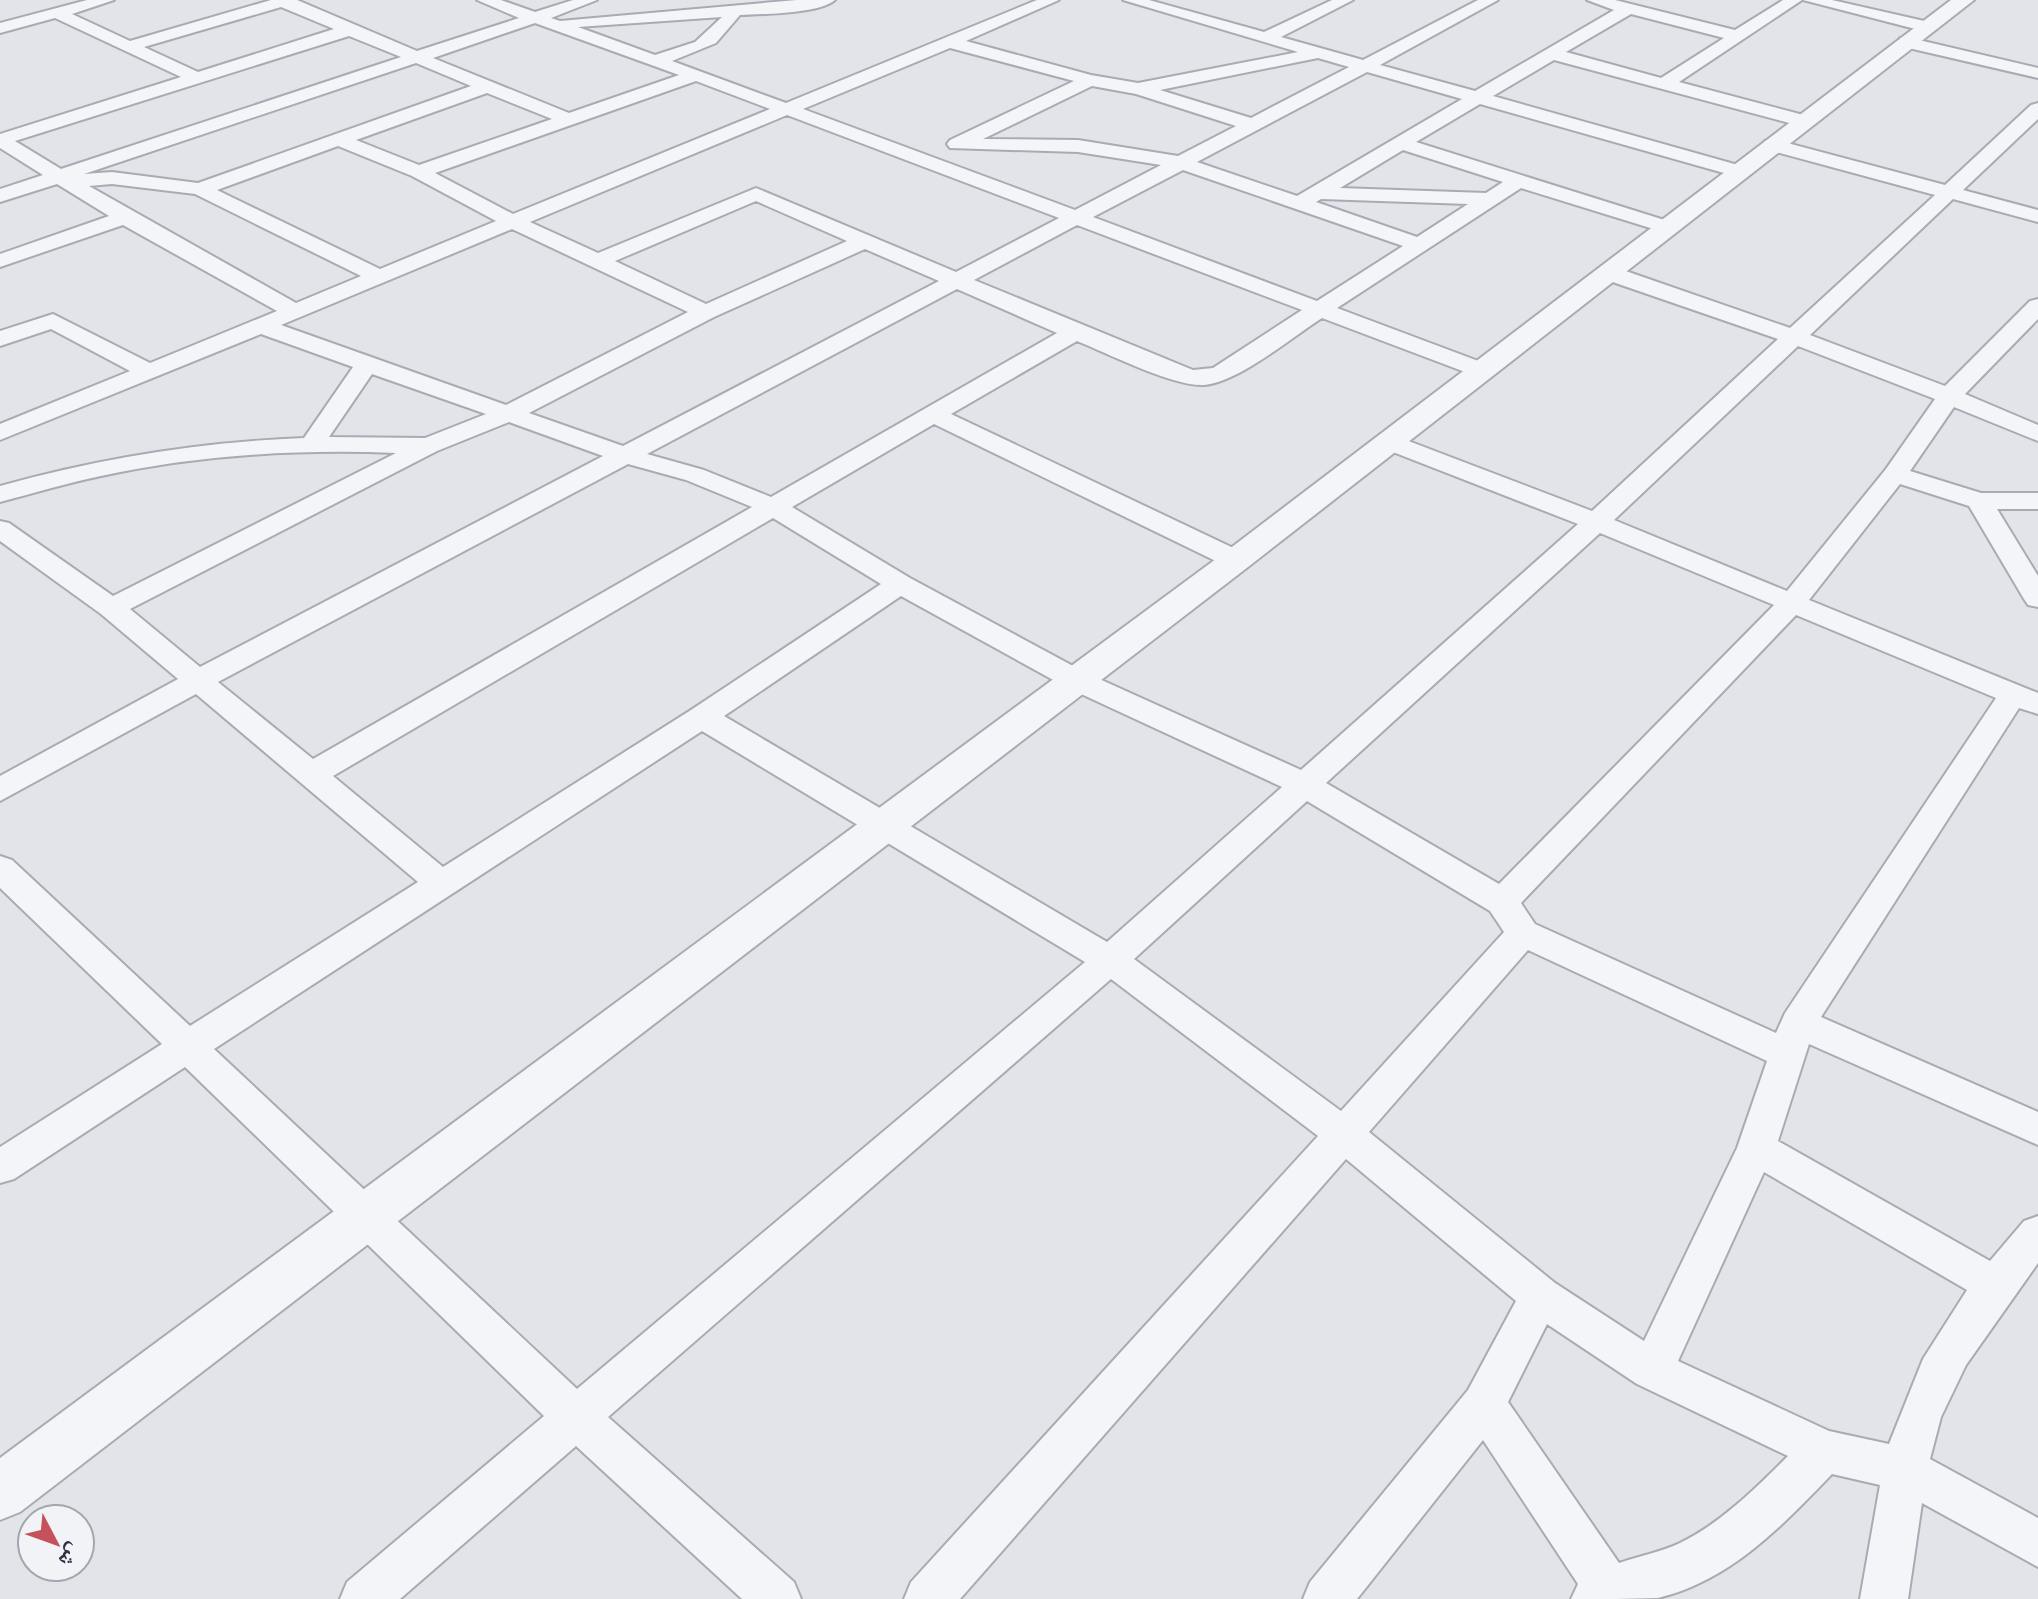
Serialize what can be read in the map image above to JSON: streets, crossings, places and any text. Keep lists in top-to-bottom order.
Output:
{
  "north": "bottom right"
}
